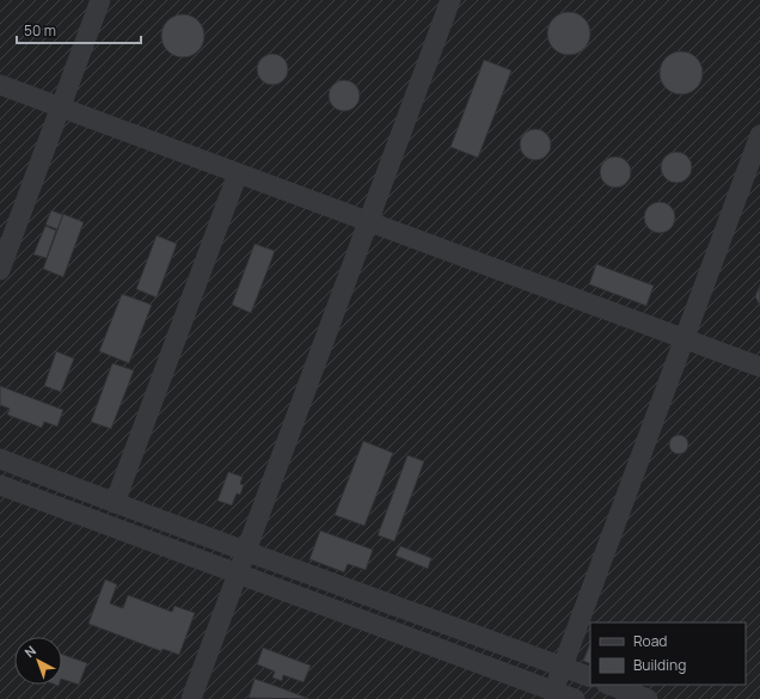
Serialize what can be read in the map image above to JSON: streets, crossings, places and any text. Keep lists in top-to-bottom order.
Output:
{
  "legend": ["Road", "Building"],
  "scale_bar": "50 m",
  "north": "top left"
}
